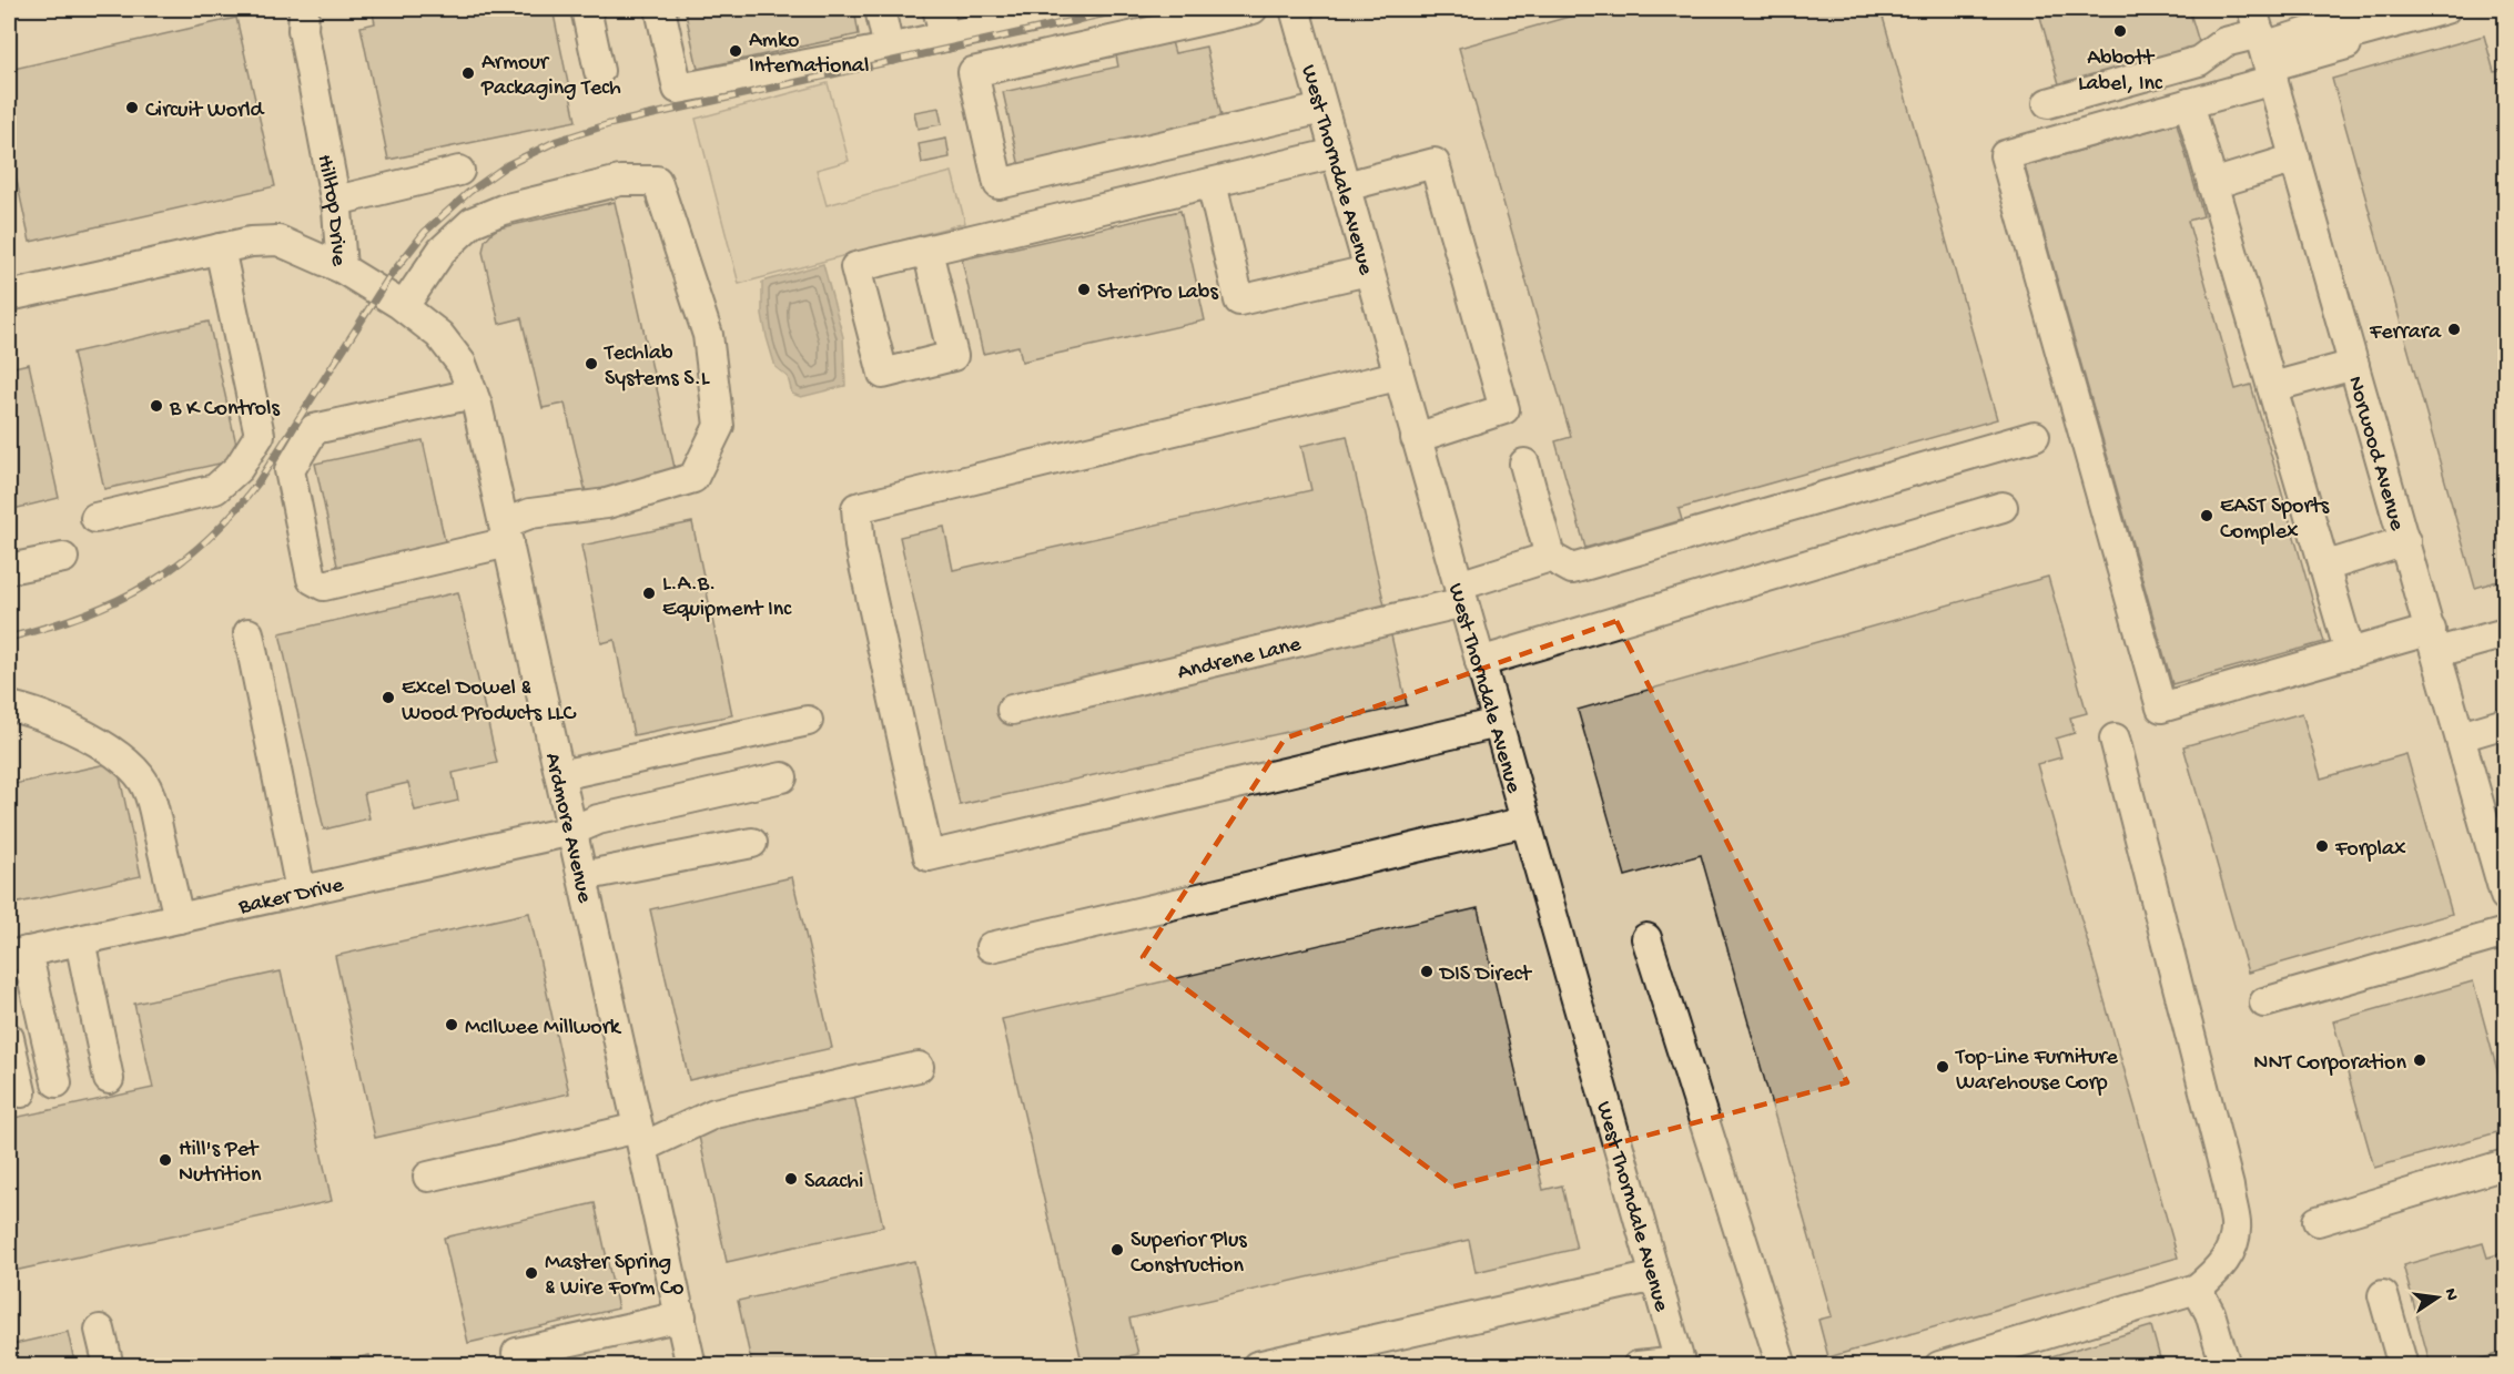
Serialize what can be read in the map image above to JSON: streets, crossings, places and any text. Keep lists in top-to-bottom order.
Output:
{
  "streets": {
    "street": [
      "West Thorndale Avenue",
      "Hilltop Drive",
      "Norwood Avenue",
      "Andrene Lane",
      "Ardmore Avenue",
      "Baker Drive"
    ]
  },
  "crossings": [
    ["West Thorndale Avenue", "Andrene Lane"],
    ["Hilltop Drive", "Ardmore Avenue"],
    ["Ardmore Avenue", "Baker Drive"]
  ],
  "places": [
    "Abbott Label, Inc",
    "Amko International",
    "Armour Packaging Tech",
    "Circuit World",
    "SteriPro Labs",
    "Ferrara",
    "Techlab Systems S.L",
    "B K Controls",
    "EAST Sports Complex",
    "L.A.B. Equipment Inc",
    "Excel Dowel & Wood Products LLC",
    "Forplax",
    "DIS Direct",
    "McIlwee Millwork",
    "NNT Corporation",
    "Top-Line Furniture Warehouse Corp",
    "Hill's Pet Nutrition",
    "Saachi",
    "Superior Plus Construction",
    "Master Spring & Wire Form Co"
  ],
  "north": "right"
}
